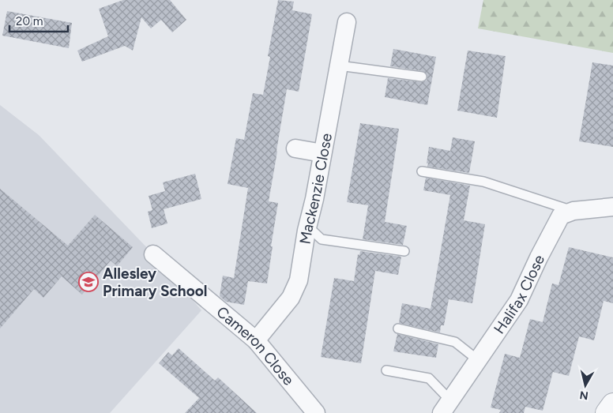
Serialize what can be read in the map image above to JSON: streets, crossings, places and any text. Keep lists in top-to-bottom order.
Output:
{
  "streets": {
    "street": ["Mackenzie Close", "Halifax Close", "Cameron Close"]
  },
  "crossings": [
    ["Mackenzie Close", "Cameron Close"]
  ],
  "places": {
    "school or university": ["Allesley Primary School"]
  },
  "scale_bar": "20 m",
  "north": "bottom"
}
